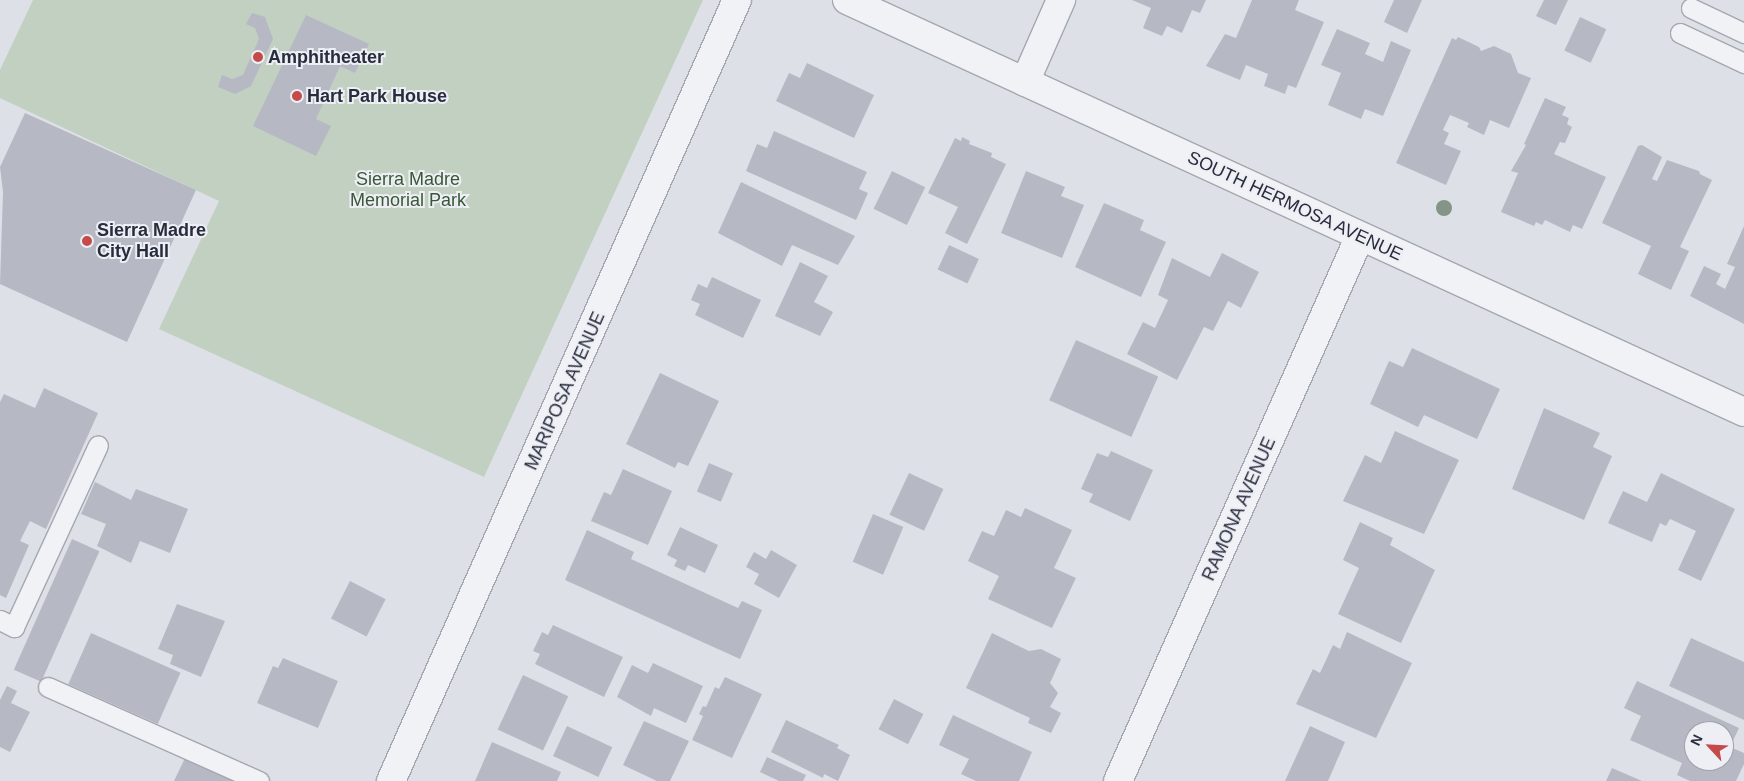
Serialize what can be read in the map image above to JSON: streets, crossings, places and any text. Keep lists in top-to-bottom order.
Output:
{
  "streets": {
    "street": ["SOUTH HERMOSA AVENUE", "MARIPOSA AVENUE", "RAMONA AVENUE"]
  },
  "crossings": [
    ["SOUTH HERMOSA AVENUE", "RAMONA AVENUE"]
  ],
  "parks": ["Sierra Madre Memorial Park"],
  "places": ["Amphitheater", "Hart Park House", "Sierra Madre City Hall"],
  "north": "top left"
}
